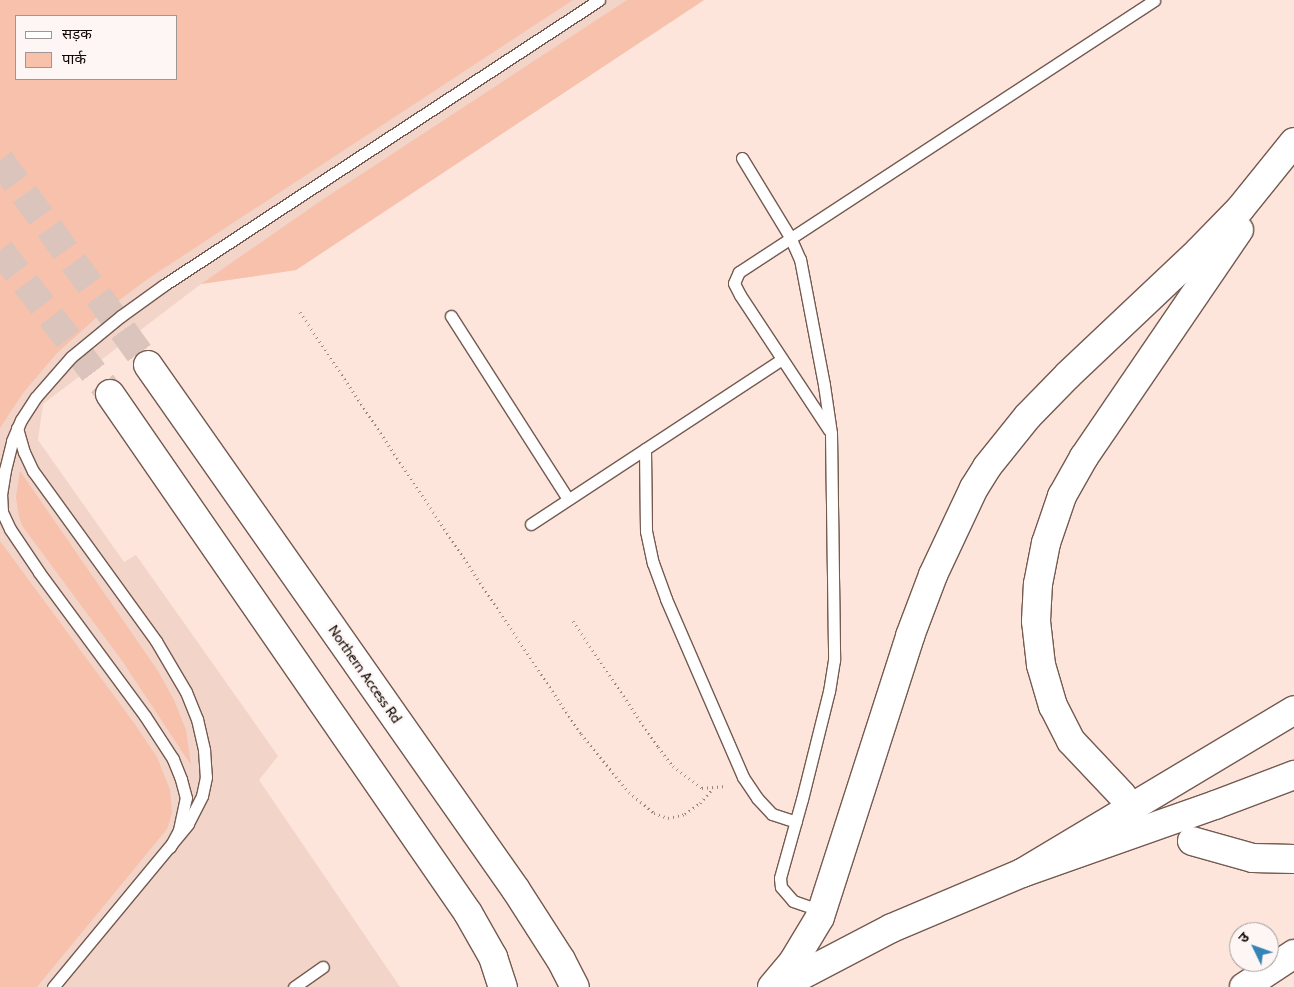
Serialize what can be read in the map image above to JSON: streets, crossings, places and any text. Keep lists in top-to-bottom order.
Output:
{
  "streets": {
    "main road": ["Northern Access Rd"]
  },
  "legend": ["सड़क", "पार्क"],
  "north": "top left"
}
